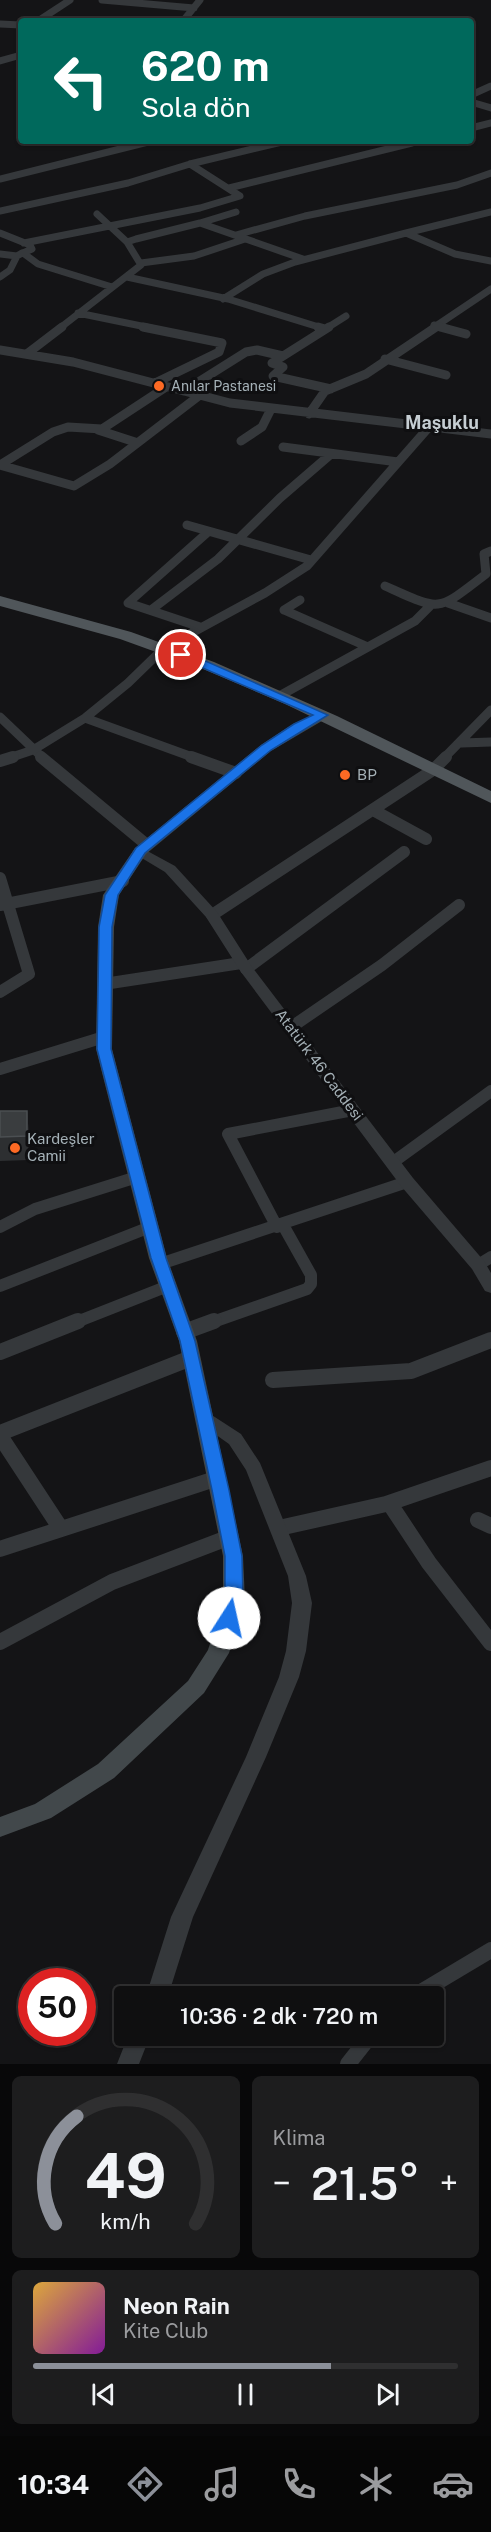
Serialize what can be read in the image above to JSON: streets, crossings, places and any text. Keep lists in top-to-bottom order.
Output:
{
  "streets": {
    "street": ["Atatürk 46 Caddesi"]
  },
  "districts": ["Maşuklu"],
  "places": ["Anılar Pastanesi", "BP", "Kardeşler Camii"],
  "page": {
    "turn": ["620 m", "Sola dön"],
    "limit": "50",
    "trip": "10:36 · 2 dk · 720 m",
    "tile": "Klima",
    "heat": ["−", "21.5°", "+"],
    "song": ["Neon Rain", "Kite Club"],
    "tabs": "10:34",
    "gauge": ["49", "km/h"]
  }
}
